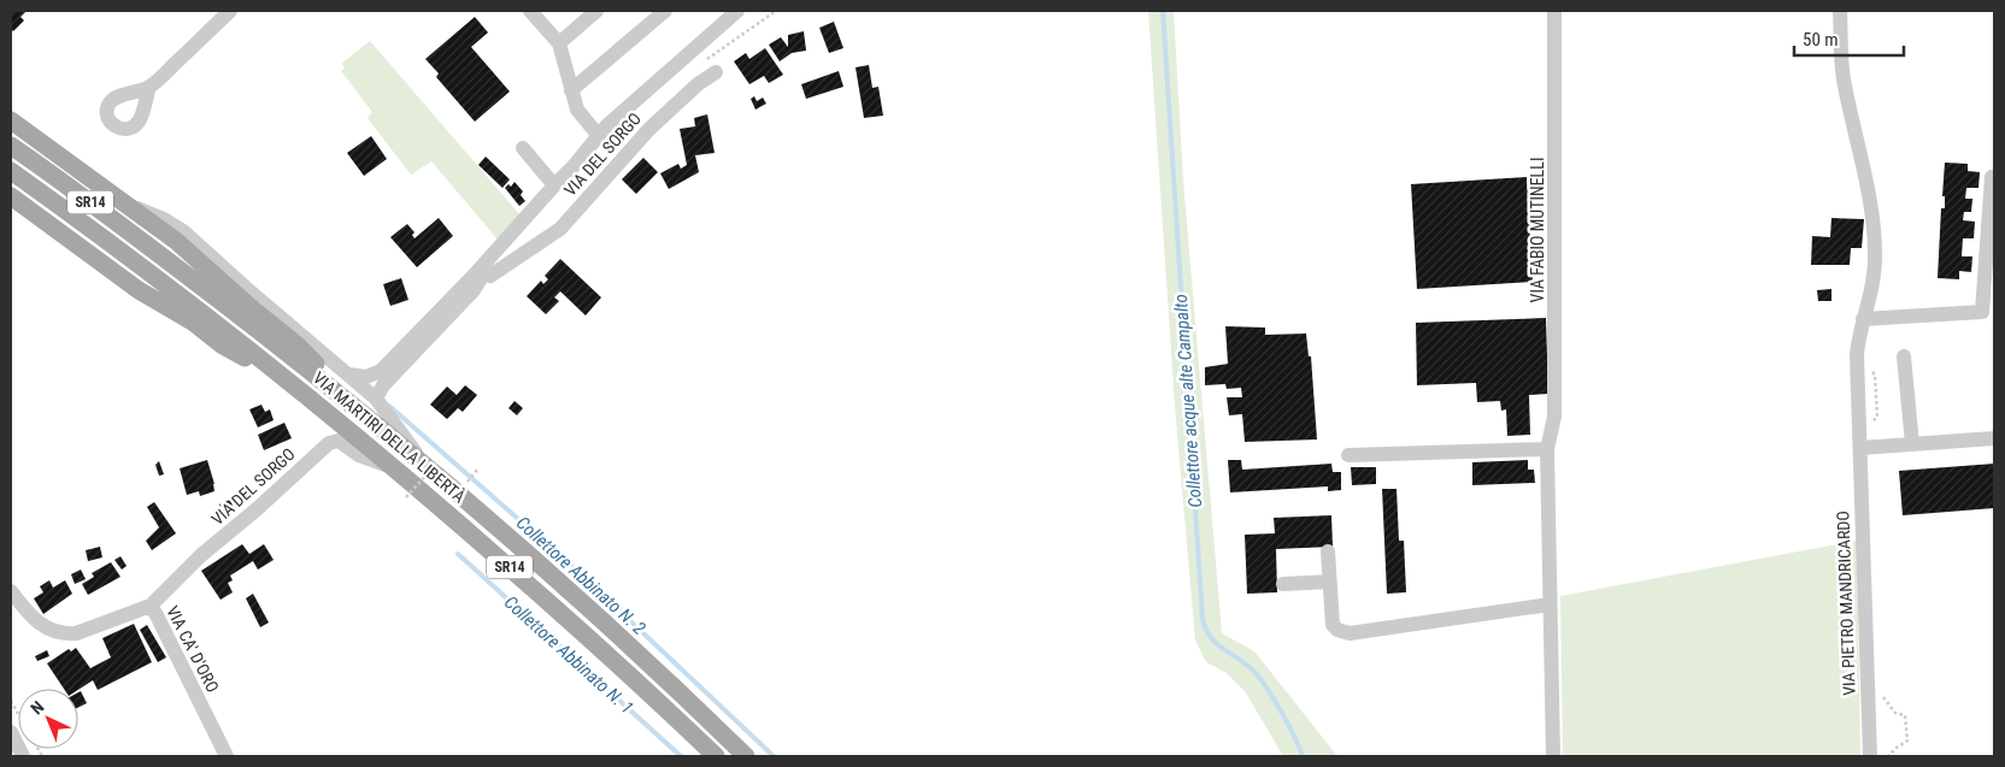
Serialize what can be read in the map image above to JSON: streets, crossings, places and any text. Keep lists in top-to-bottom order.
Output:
{
  "streets": {
    "main road": ["SR14", "VIA MARTIRI DELLA LIBERTÀ"],
    "street": [
      "VIA DEL SORGO",
      "VIA FABIO MUTINELLI",
      "VIA PIETRO MANDRICARDO",
      "VIA CA' D'ORO"
    ]
  },
  "crossings": [
    ["VIA DEL SORGO", "VIA MARTIRI DELLA LIBERTÀ"],
    ["VIA DEL SORGO", "VIA CA' D'ORO"],
    ["SR14", "VIA MARTIRI DELLA LIBERTÀ"]
  ],
  "water": ["Collettore acque alte Campalto", "Collettore Abbinato N. 2", "Collettore Abbinato N. 1"],
  "scale_bar": "50 m",
  "north": "top left"
}
